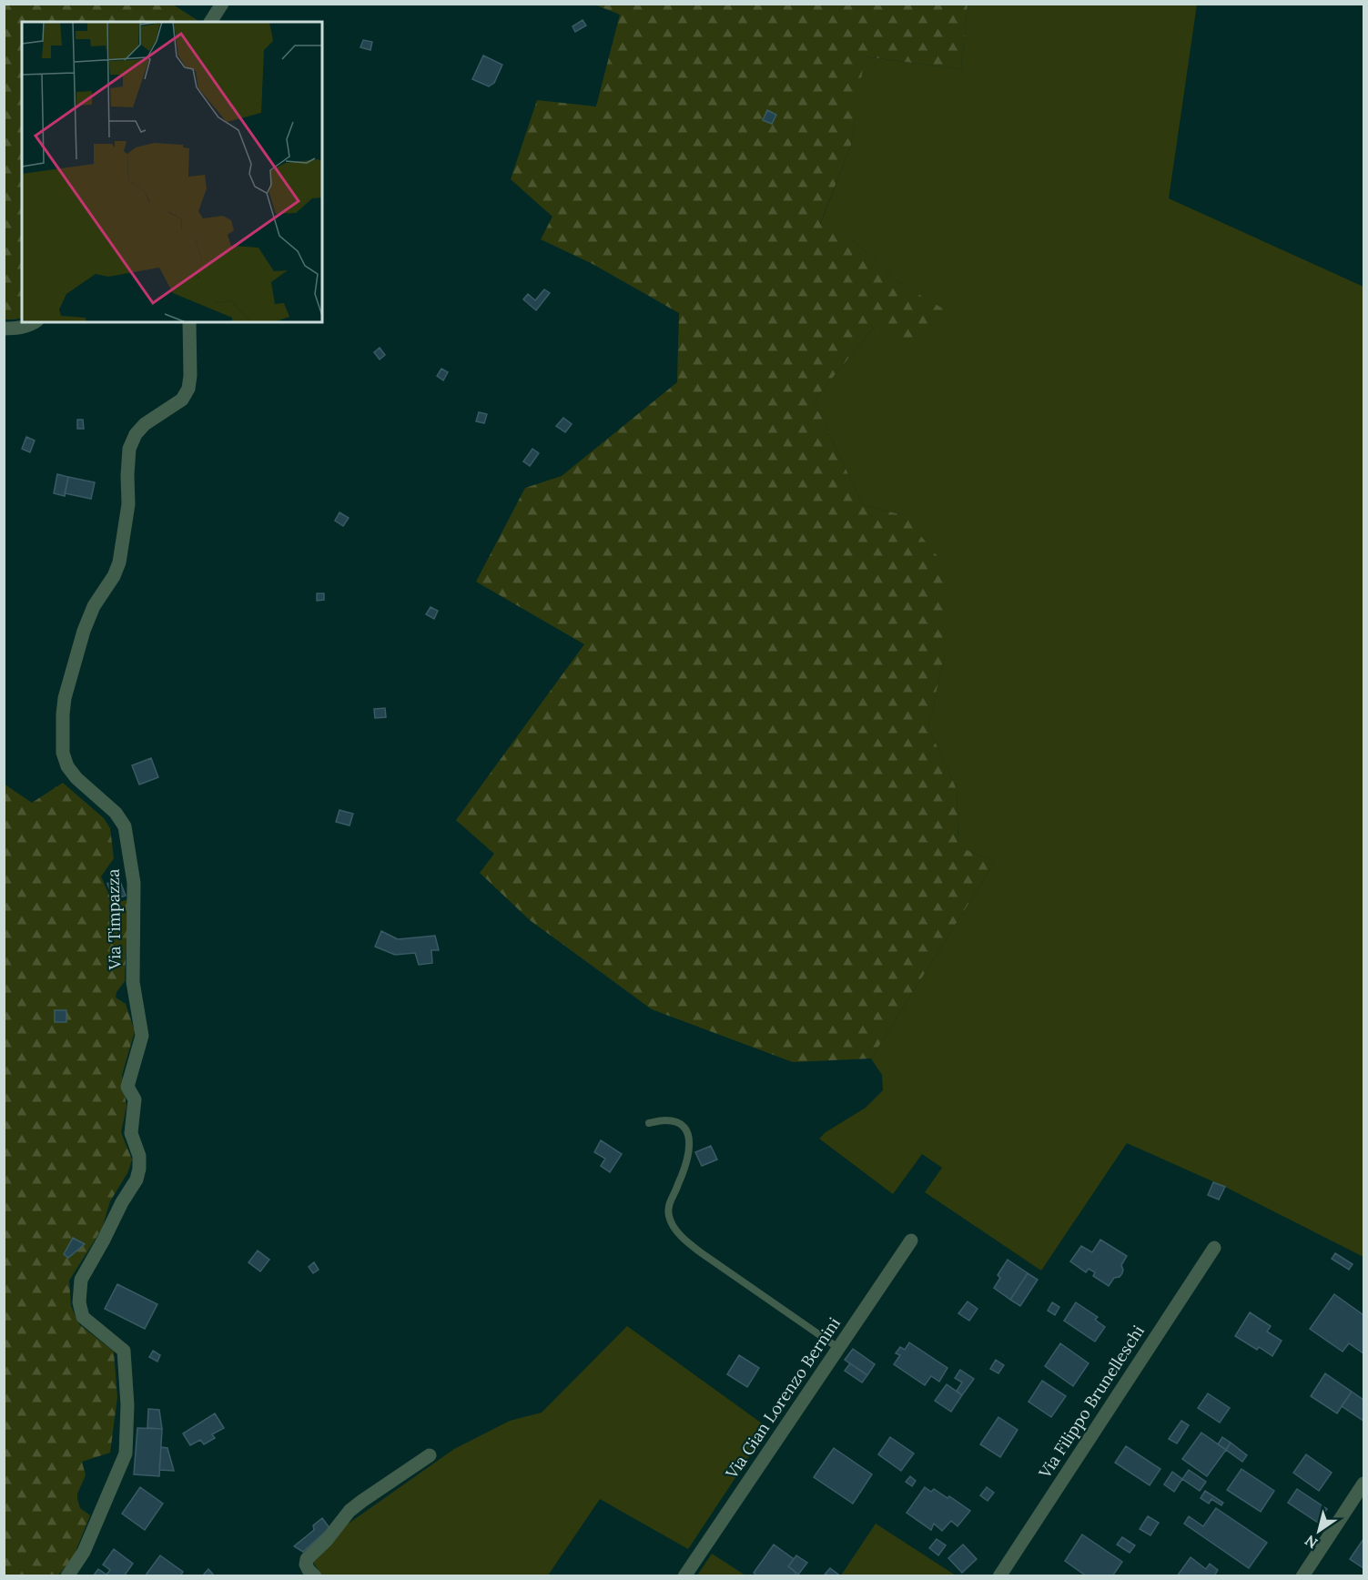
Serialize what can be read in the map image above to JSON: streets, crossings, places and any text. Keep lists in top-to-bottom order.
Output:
{
  "streets": {
    "street": ["Via Timpazza", "Via Gian Lorenzo Bernini", "Via Filippo Brunelleschi"]
  },
  "north": "bottom left"
}
